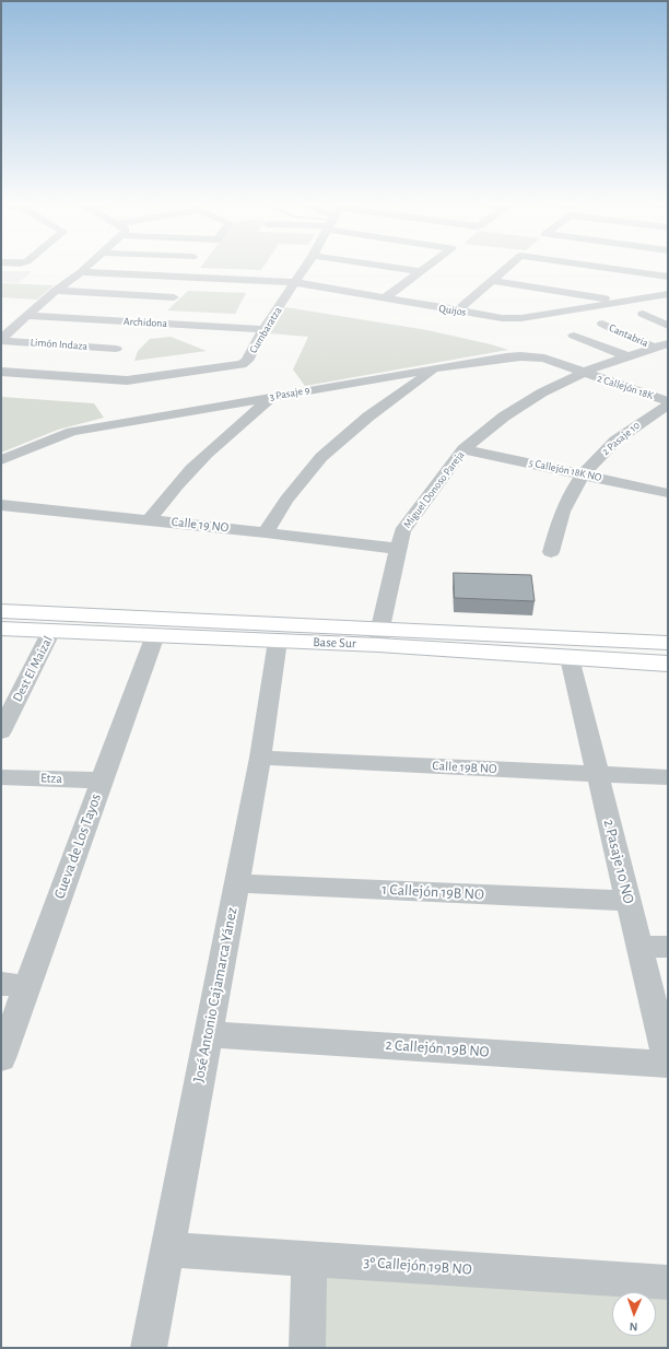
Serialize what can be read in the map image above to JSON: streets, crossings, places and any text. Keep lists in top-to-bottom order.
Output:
{
  "streets": {
    "street": [
      "Quijos",
      "Archidona",
      "Cumbaratza",
      "Cantabria",
      "Limón Indaza",
      "2 Callejón 18K",
      "3 Pasaje 9",
      "2 Pasaje 10",
      "5 Callejón 18K NO",
      "Miguel Donoso Pareja",
      "Calle 19 NO",
      "Base Sur",
      "Dest El Maizal",
      "Calle 19B NO",
      "Etza",
      "Cueva de Los Tayos",
      "2 Pasaje 10 NO",
      "1 Callejón 19B NO",
      "José Antonio Cajamarca Yánez",
      "2 Callejón 19B NO",
      "3º Callejón 19B NO"
    ]
  },
  "crossings": [
    ["Quijos", "Cumbaratza"],
    ["Archidona", "Cumbaratza"],
    ["Cantabria", "Miguel Donoso Pareja"],
    ["2 Callejón 18K", "3 Pasaje 9"],
    ["2 Callejón 18K", "Miguel Donoso Pareja"],
    ["3 Pasaje 9", "Miguel Donoso Pareja"],
    ["2 Pasaje 10", "5 Callejón 18K NO"],
    ["5 Callejón 18K NO", "Miguel Donoso Pareja"],
    ["Miguel Donoso Pareja", "Calle 19 NO"],
    ["Miguel Donoso Pareja", "Base Sur"],
    ["Base Sur", "Dest El Maizal"],
    ["Base Sur", "Cueva de Los Tayos"],
    ["Base Sur", "2 Pasaje 10 NO"],
    ["Base Sur", "José Antonio Cajamarca Yánez"],
    ["Calle 19B NO", "2 Pasaje 10 NO"],
    ["Calle 19B NO", "José Antonio Cajamarca Yánez"],
    ["Etza", "Cueva de Los Tayos"],
    ["2 Pasaje 10 NO", "1 Callejón 19B NO"],
    ["2 Pasaje 10 NO", "2 Callejón 19B NO"],
    ["1 Callejón 19B NO", "José Antonio Cajamarca Yánez"],
    ["José Antonio Cajamarca Yánez", "2 Callejón 19B NO"],
    ["José Antonio Cajamarca Yánez", "3º Callejón 19B NO"]
  ],
  "north": "bottom"
}
